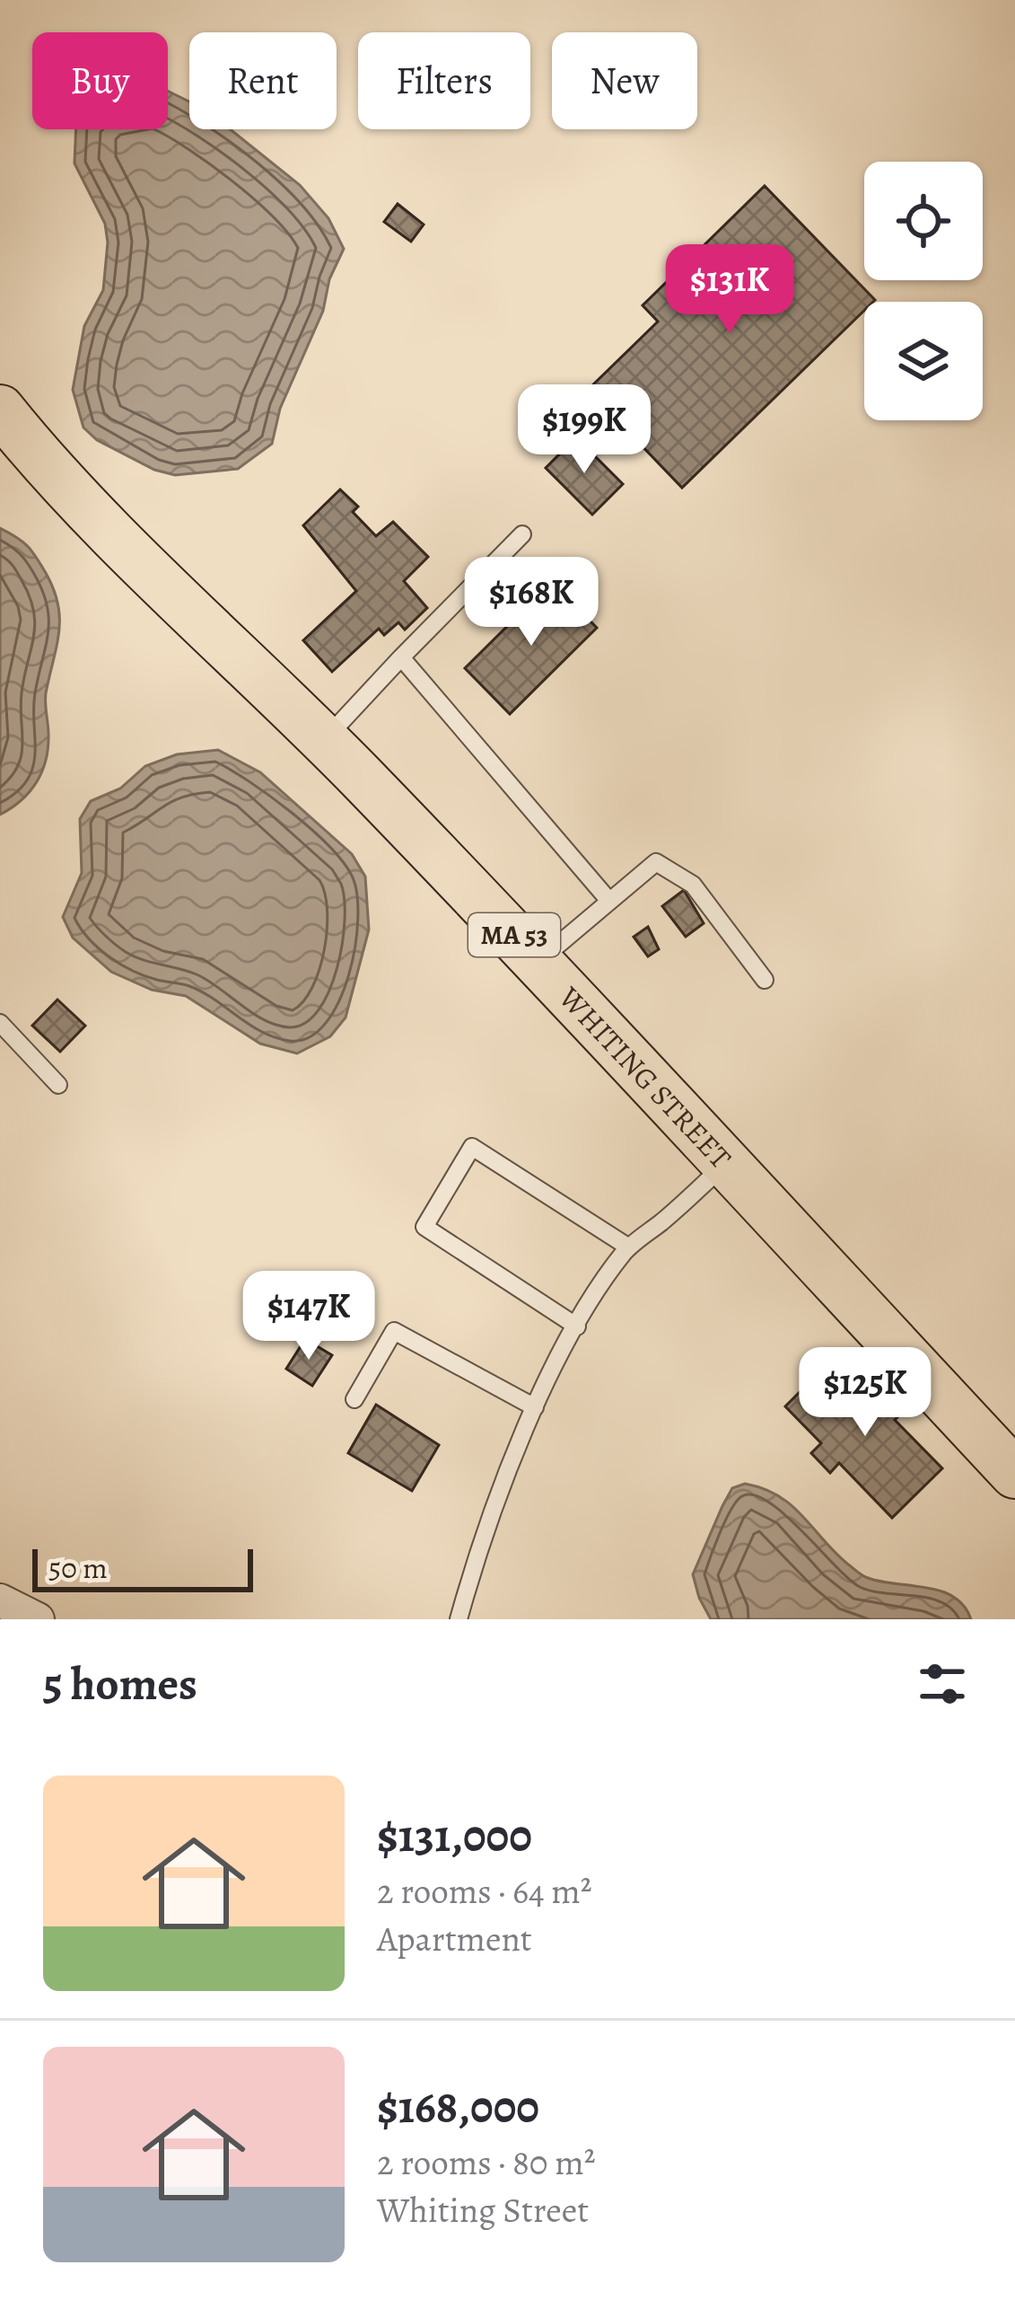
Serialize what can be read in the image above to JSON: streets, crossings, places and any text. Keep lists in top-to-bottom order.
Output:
{
  "streets": {
    "main road": ["MA 53", "WHITING STREET"]
  },
  "scale_bar": "50 m",
  "page": {
    "chip": [
      "Buy",
      "Rent",
      "Filters",
      "New"
    ],
    "price": [
      "$131K",
      "$199K",
      "$168K",
      "$147K",
      "$125K"
    ],
    "scale": "50 m",
    "heading": "5 homes",
    "list": [
      {
        "name": "$131,000",
        "note": "2 rooms · 64 m² · Apartment"
      },
      {
        "name": "$168,000",
        "note": "2 rooms · 80 m² · Whiting Street"
      }
    ]
  }
}
